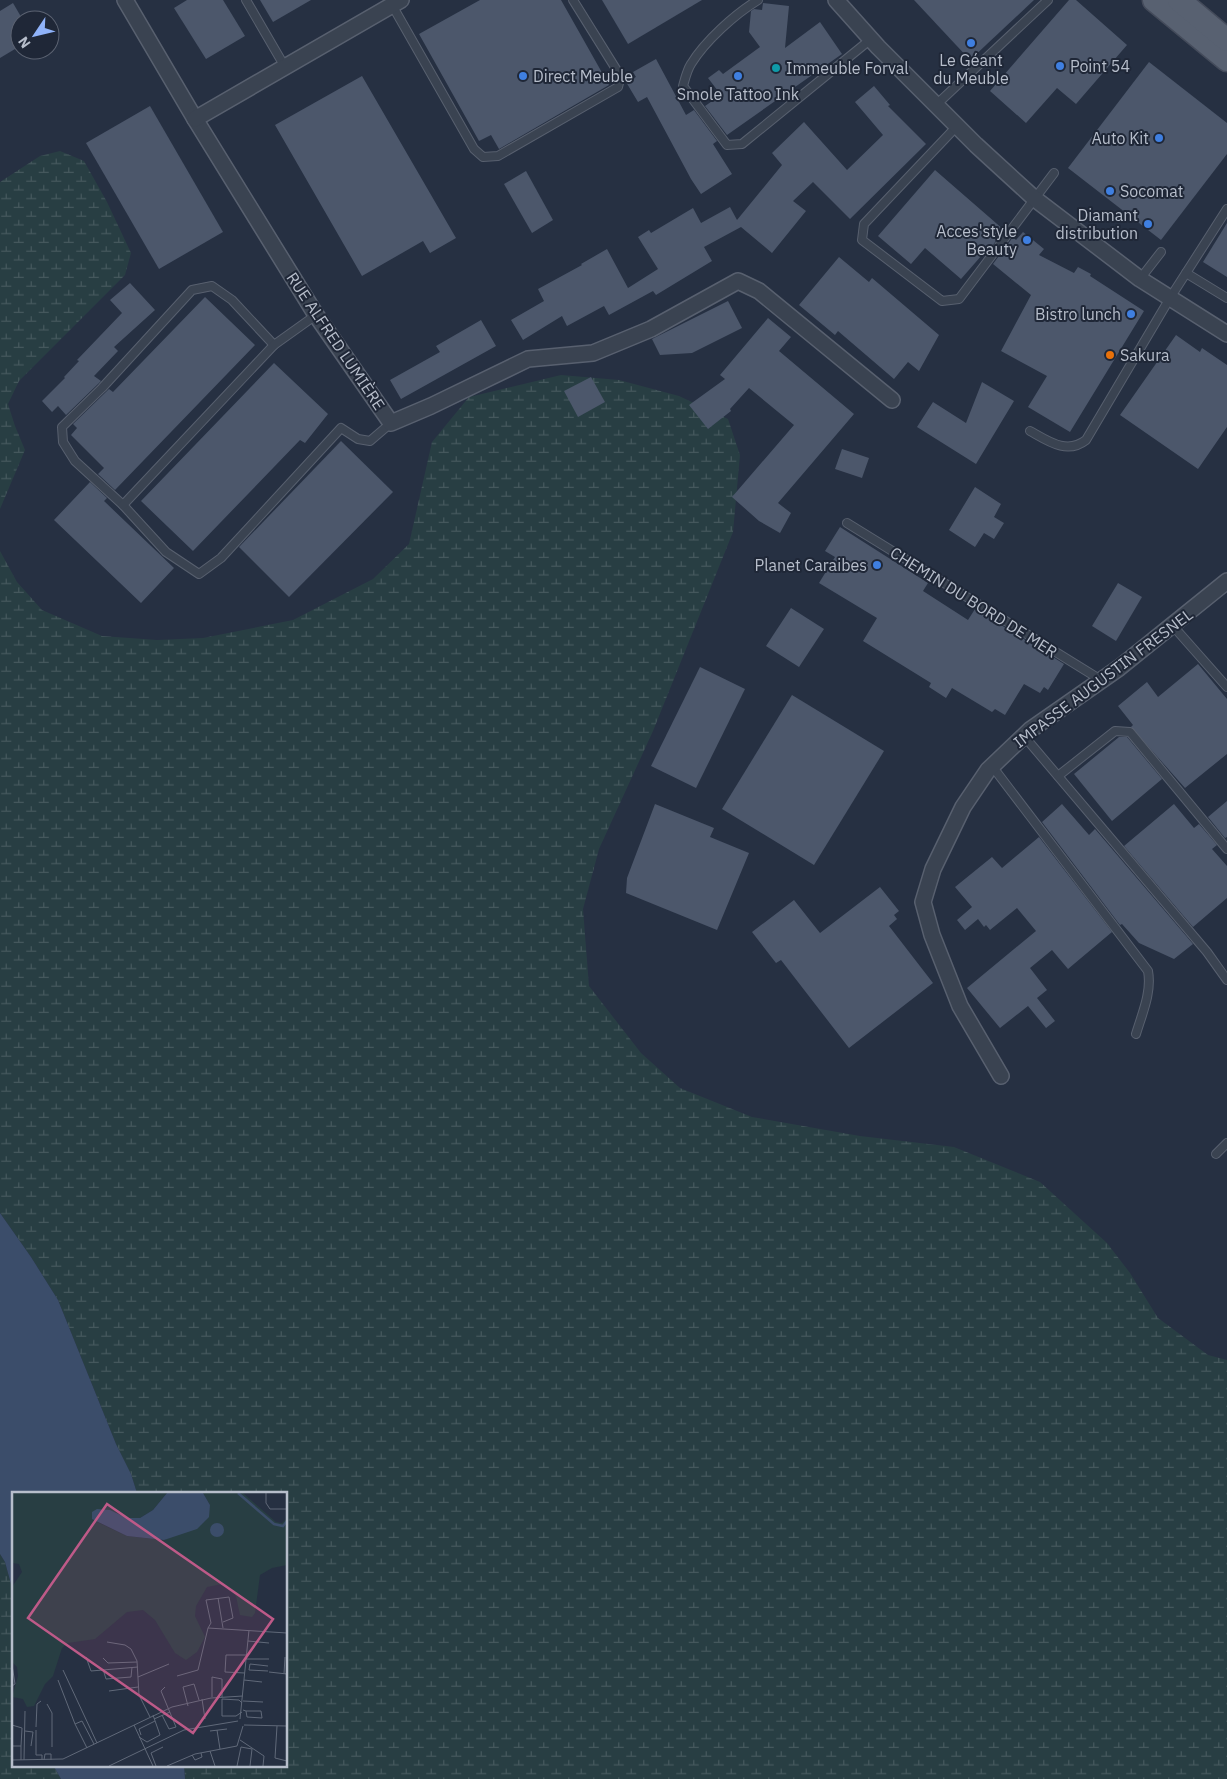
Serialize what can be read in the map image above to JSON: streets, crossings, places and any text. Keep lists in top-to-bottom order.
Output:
{
  "streets": {
    "street": ["RUE ALFRED LUMIÈRE", "IMPASSE AUGUSTIN FRESNEL"],
    "lane": ["CHEMIN DU BORD DE MER"]
  },
  "crossings": [
    ["CHEMIN DU BORD DE MER", "IMPASSE AUGUSTIN FRESNEL"]
  ],
  "places": [
    "Le Géant du Meuble",
    "Point 54",
    "Immeuble Forval",
    "Direct Meuble",
    "Smole Tattoo Ink",
    "Auto Kit",
    "Socomat",
    "Diamant distribution",
    "Acces'style Beauty",
    "Bistro lunch",
    "Sakura",
    "Planet Caraibes"
  ],
  "north": "bottom left"
}
